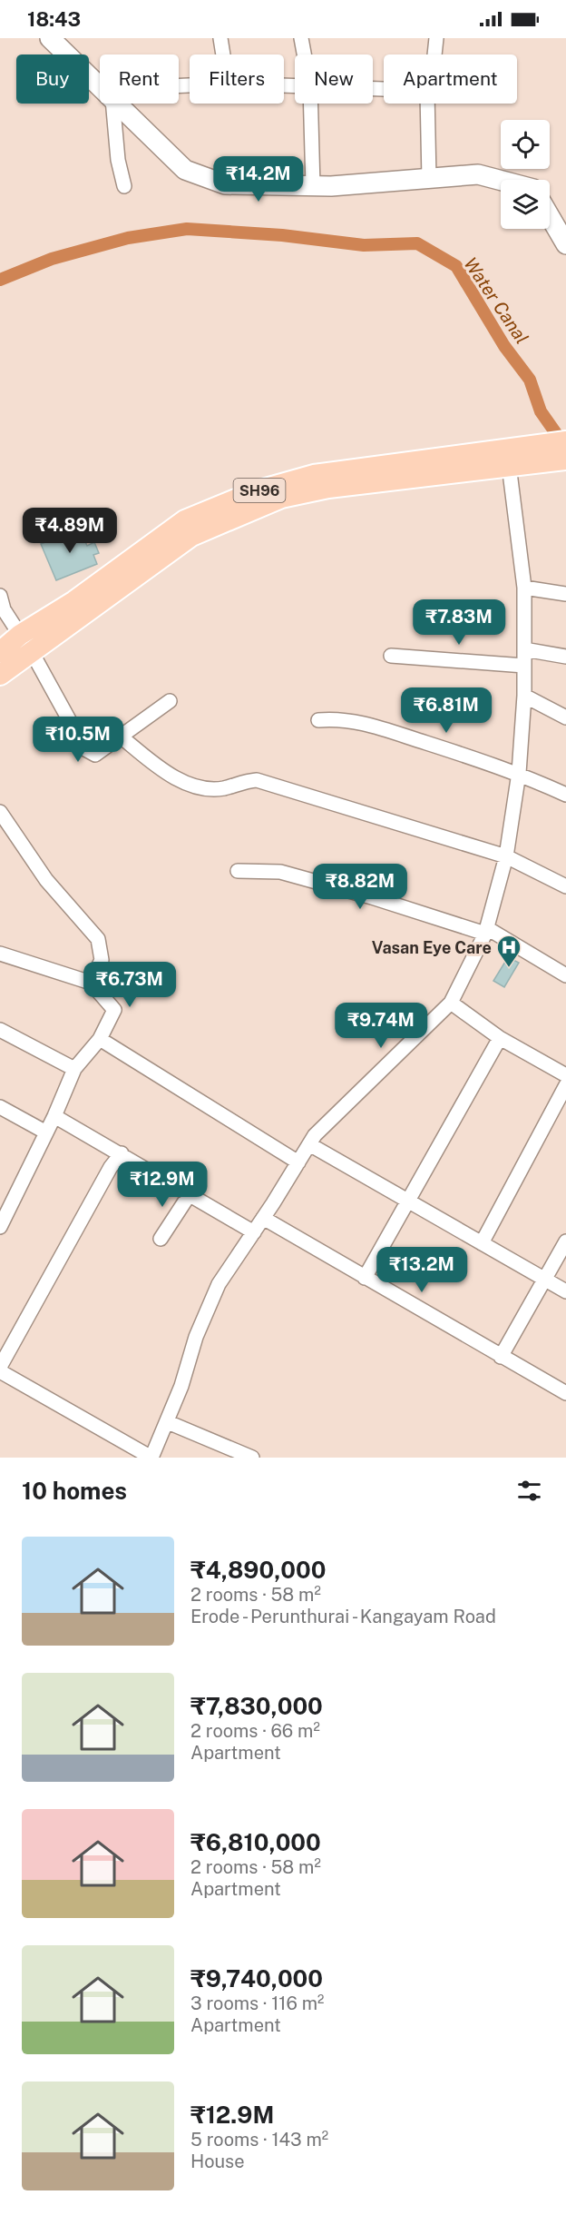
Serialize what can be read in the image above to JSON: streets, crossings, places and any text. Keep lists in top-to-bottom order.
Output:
{
  "streets": {
    "main road": ["SH96"]
  },
  "water": ["Water Canal"],
  "places": {
    "hospital": ["Vasan Eye Care"]
  },
  "page": {
    "status": "18:43",
    "chip": [
      "Buy",
      "Rent",
      "Filters",
      "New",
      "Apartment"
    ],
    "price": [
      "₹14.2M",
      "₹4.89M",
      "₹7.83M",
      "₹6.81M",
      "₹10.5M",
      "₹8.82M",
      "₹6.73M",
      "₹9.74M",
      "₹12.9M",
      "₹13.2M"
    ],
    "heading": "10 homes",
    "list": [
      {
        "name": "₹4,890,000",
        "note": "2 rooms · 58 m² · Erode - Perunthurai - Kangayam Road"
      },
      {
        "name": "₹7,830,000",
        "note": "2 rooms · 66 m² · Apartment"
      },
      {
        "name": "₹6,810,000",
        "note": "2 rooms · 58 m² · Apartment"
      },
      {
        "name": "₹9,740,000",
        "note": "3 rooms · 116 m² · Apartment"
      },
      {
        "name": "₹12.9M",
        "note": "5 rooms · 143 m² · House"
      }
    ]
  }
}
